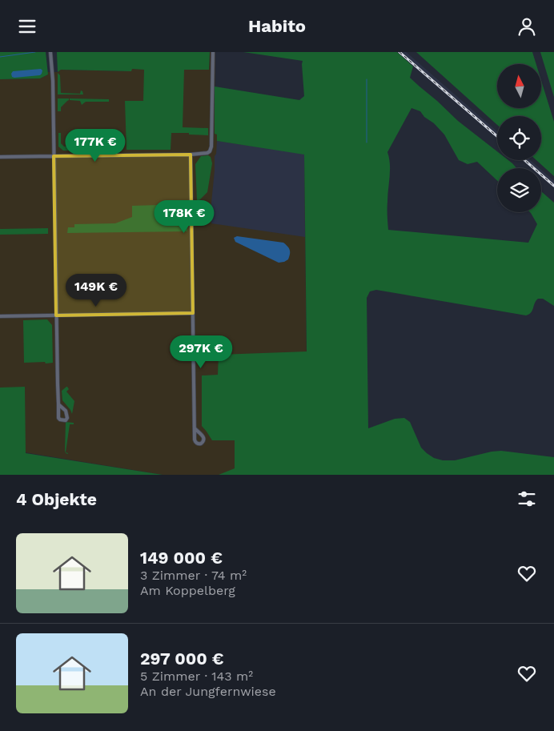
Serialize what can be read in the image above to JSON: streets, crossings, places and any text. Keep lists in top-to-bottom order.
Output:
{
  "north": "top",
  "page": {
    "header": "Habito",
    "price": [
      "177K €",
      "178K €",
      "149K €",
      "297K €"
    ],
    "heading": "4 Objekte",
    "list": [
      {
        "name": "149 000 €",
        "note": "3 Zimmer · 74 m² · Am Koppelberg"
      },
      {
        "name": "297 000 €",
        "note": "5 Zimmer · 143 m² · An der Jungfernwiese"
      }
    ]
  }
}
